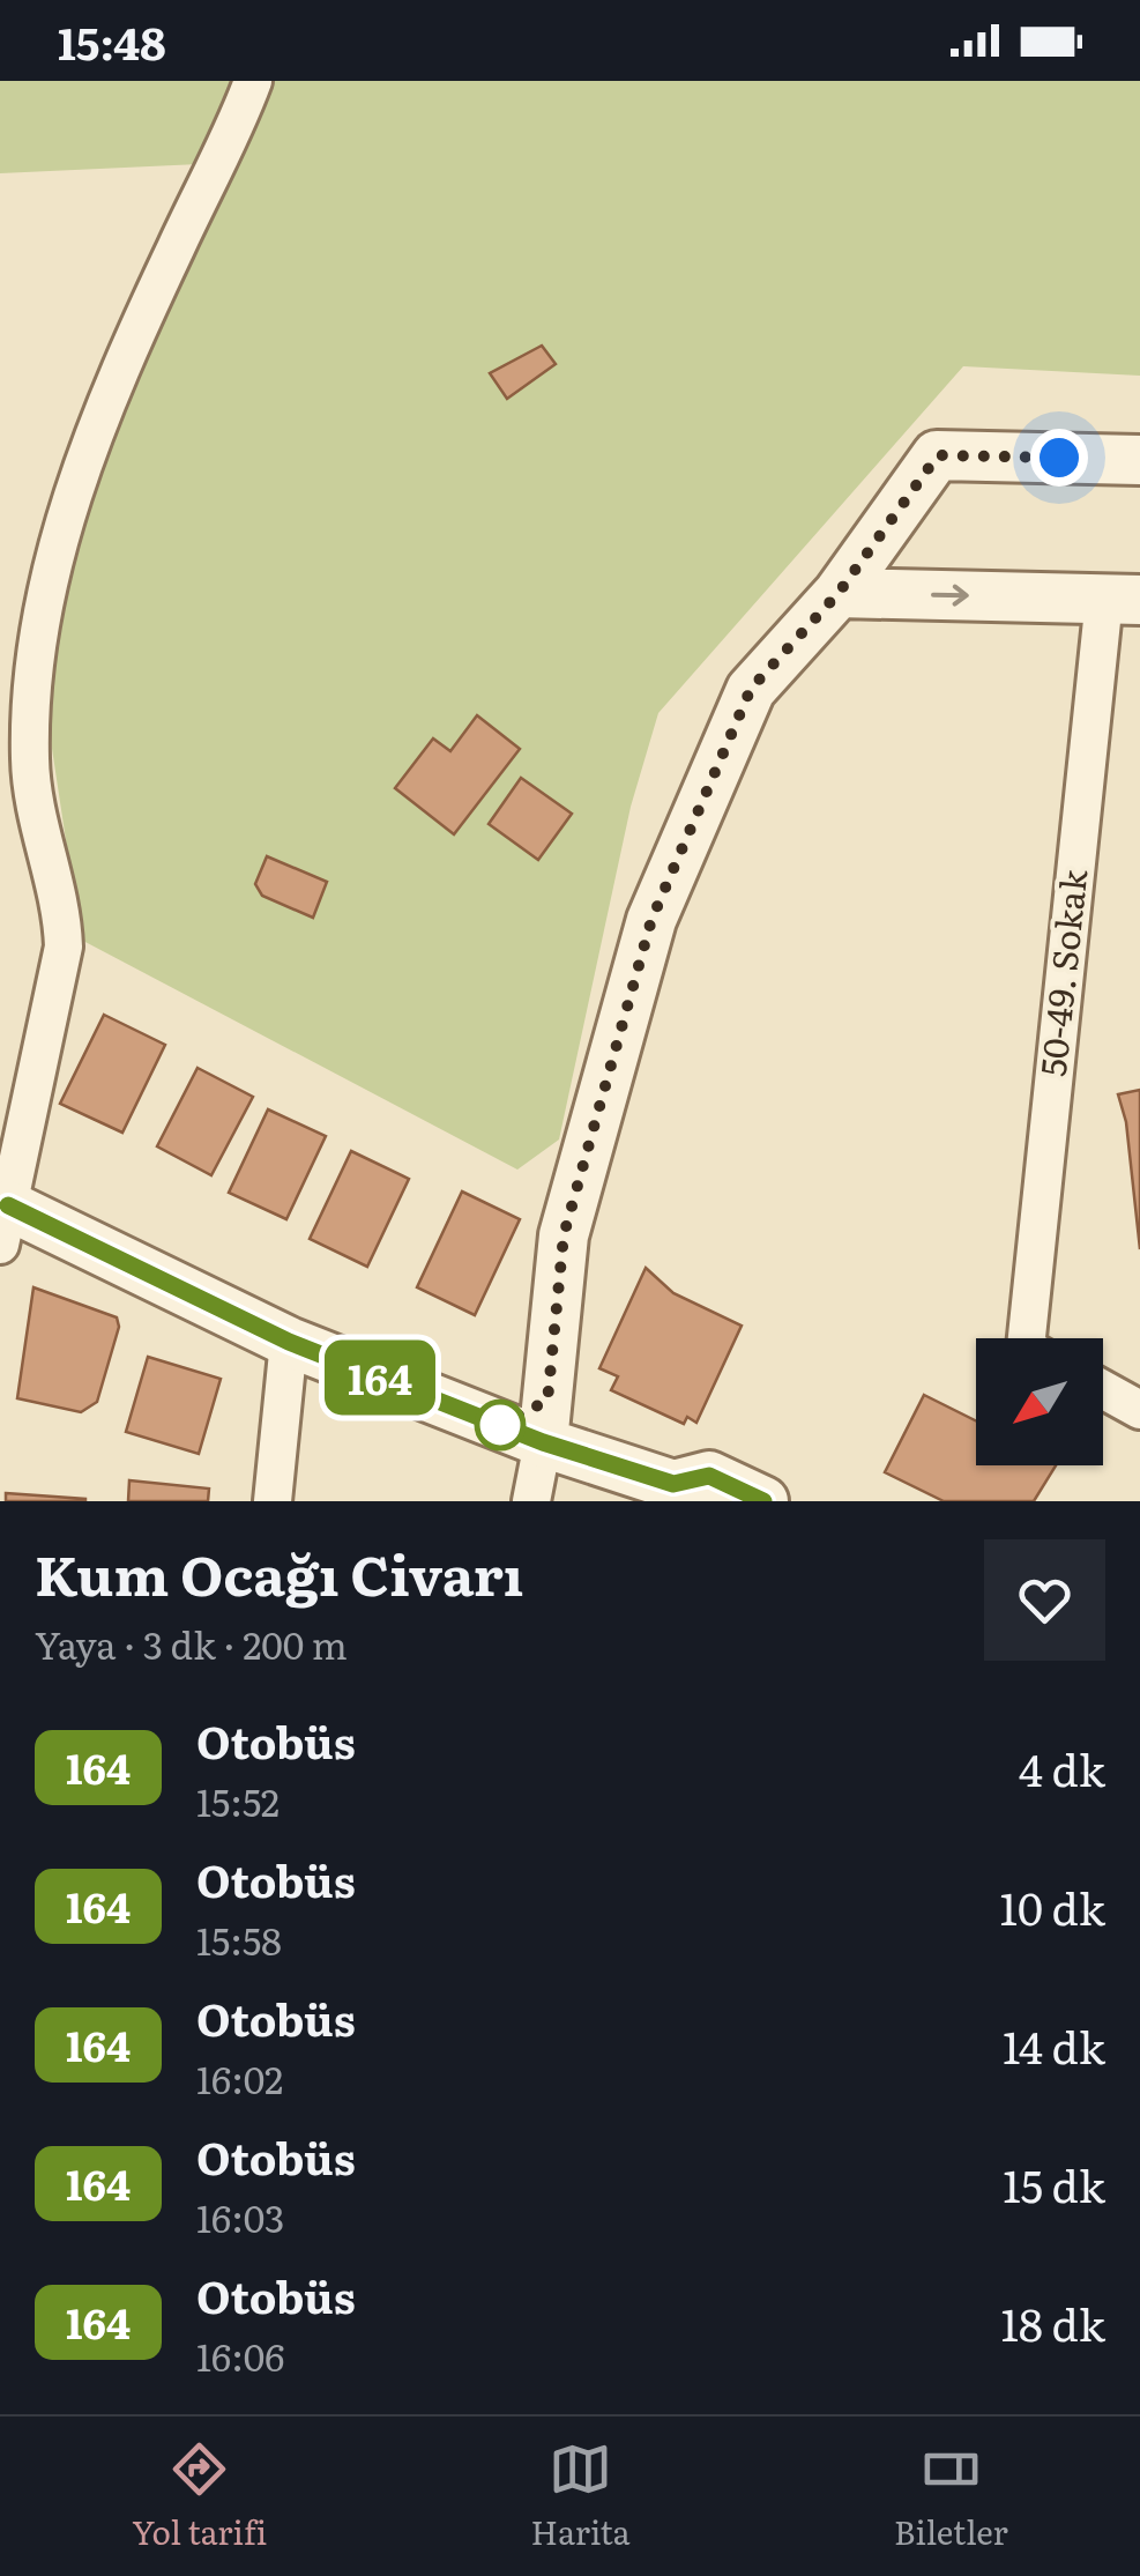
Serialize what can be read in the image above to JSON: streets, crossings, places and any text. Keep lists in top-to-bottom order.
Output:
{
  "streets": {
    "street": ["50-49. Sokak"]
  },
  "lines": ["bus line 164"],
  "north": "bottom left",
  "page": {
    "status": "15:48",
    "on_map": "164",
    "heading": ["Kum Ocağı Civarı", "Yaya · 3 dk · 200 m"],
    "list": [
      {
        "mark": "164",
        "name": "Otobüs",
        "note": "15:52",
        "value": "4 dk"
      },
      {
        "mark": "164",
        "name": "Otobüs",
        "note": "15:58",
        "value": "10 dk"
      },
      {
        "mark": "164",
        "name": "Otobüs",
        "note": "16:02",
        "value": "14 dk"
      },
      {
        "mark": "164",
        "name": "Otobüs",
        "note": "16:03",
        "value": "15 dk"
      },
      {
        "mark": "164",
        "name": "Otobüs",
        "note": "16:06",
        "value": "18 dk"
      }
    ],
    "tabs": ["Yol tarifi", "Harita", "Biletler"]
  }
}
